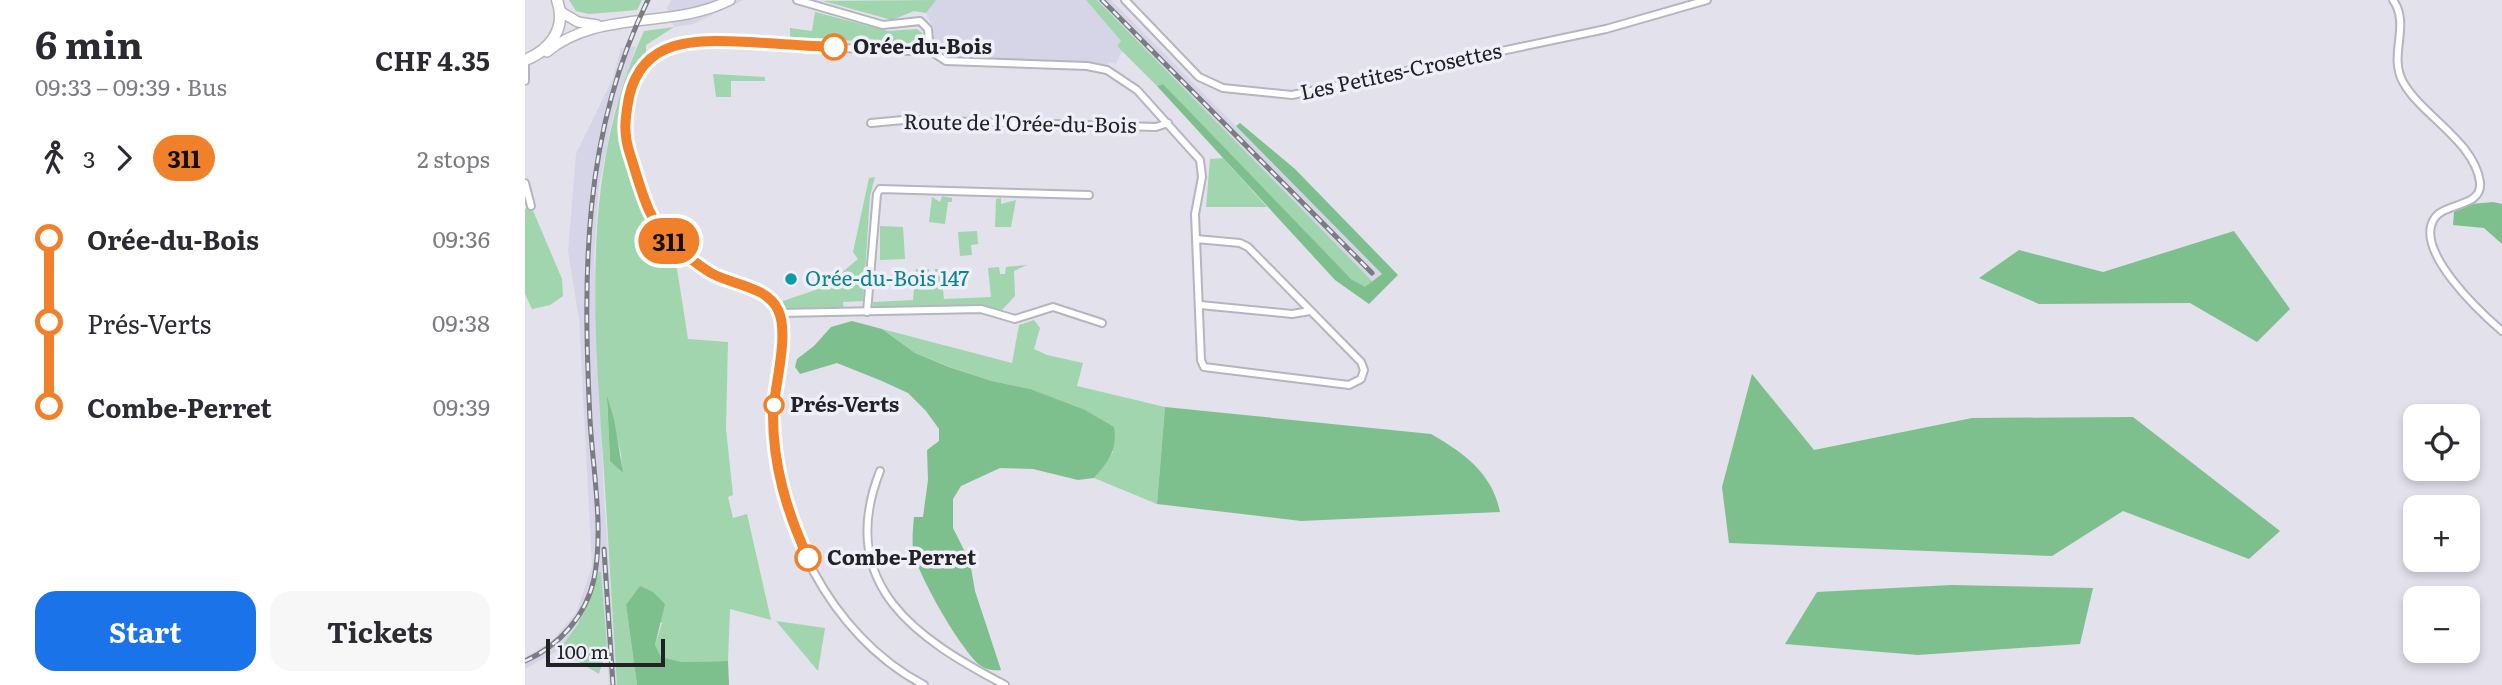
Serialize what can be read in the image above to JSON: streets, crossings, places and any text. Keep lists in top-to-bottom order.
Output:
{
  "streets": {
    "street": ["Les Petites-Crosettes", "Route de l'Orée-du-Bois"]
  },
  "places": [
    "Orée-du-Bois",
    "Orée-du-Bois 147",
    "Prés-Verts",
    "Combe-Perret"
  ],
  "lines": ["bus line 311"],
  "scale_bar": "100 m",
  "page": {
    "heading": ["6 min", "09:33 – 09:39 · Bus", "CHF 4.35"],
    "on_map": "311",
    "legs": ["3", "311", "2 stops"],
    "list": [
      {
        "name": "Orée-du-Bois",
        "value": "09:36"
      },
      {
        "name": "Prés-Verts",
        "value": "09:38"
      },
      {
        "name": "Combe-Perret",
        "value": "09:39"
      }
    ],
    "map_buttons": ["+", "−"],
    "buttons": ["Start", "Tickets"],
    "scale": "100 m"
  }
}
